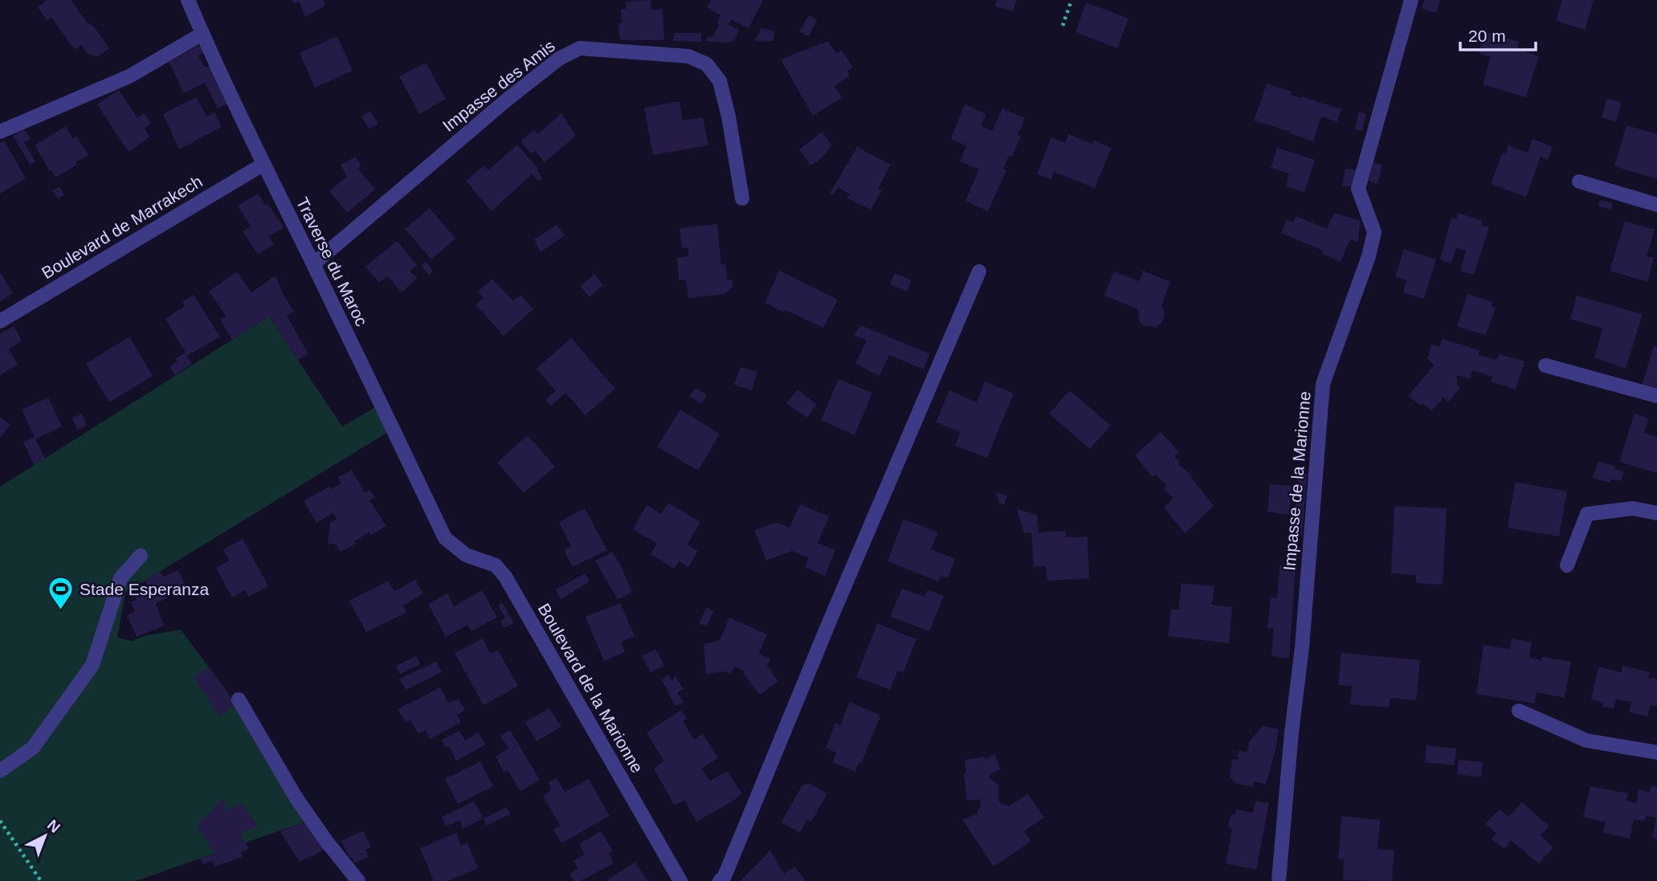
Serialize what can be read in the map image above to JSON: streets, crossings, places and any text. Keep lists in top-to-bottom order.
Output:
{
  "streets": {
    "street": [
      "Impasse des Amis",
      "Boulevard de Marrakech",
      "Traverse du Maroc",
      "Impasse de la Marionne",
      "Boulevard de la Marionne"
    ]
  },
  "crossings": [
    ["Impasse des Amis", "Traverse du Maroc"],
    ["Boulevard de Marrakech", "Traverse du Maroc"],
    ["Traverse du Maroc", "Boulevard de la Marionne"]
  ],
  "places": {
    "sports": ["Stade Esperanza"]
  },
  "scale_bar": "20 m",
  "north": "top right"
}
